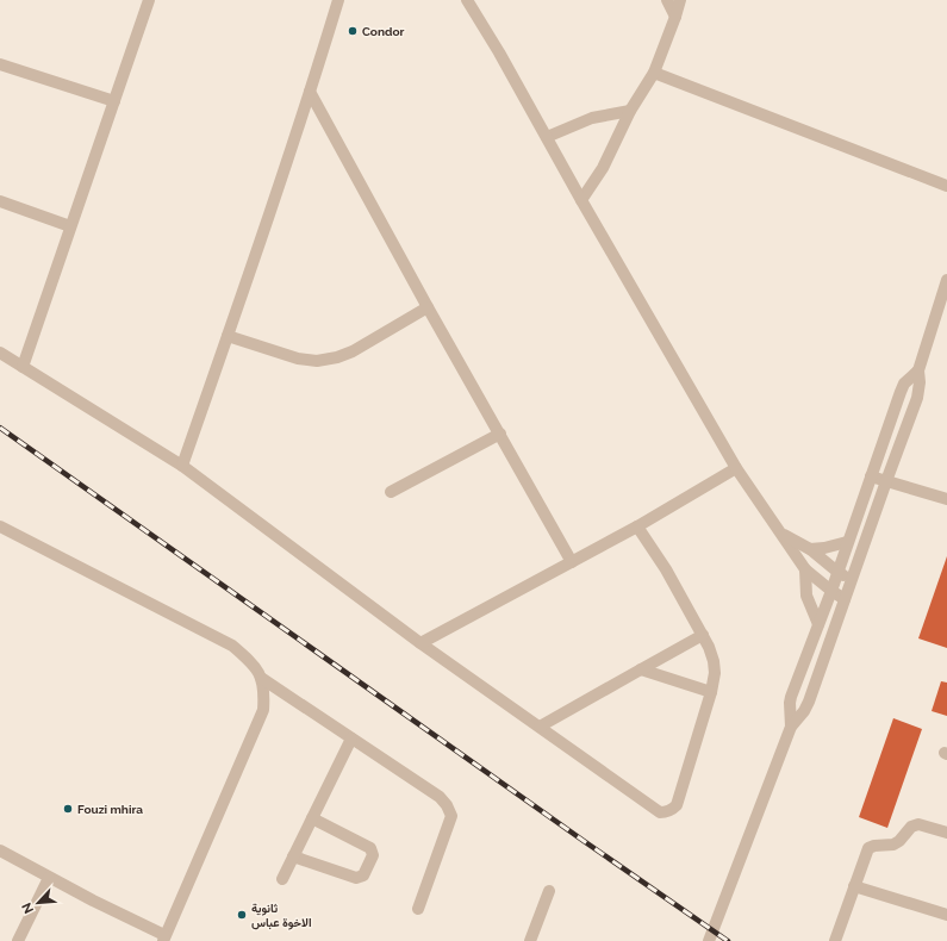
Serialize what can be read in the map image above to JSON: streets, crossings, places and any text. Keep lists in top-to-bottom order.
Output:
{
  "places": ["Condor", "Fouzi mhira", "ثانوية الاخوة عباس"],
  "north": "bottom left"
}
